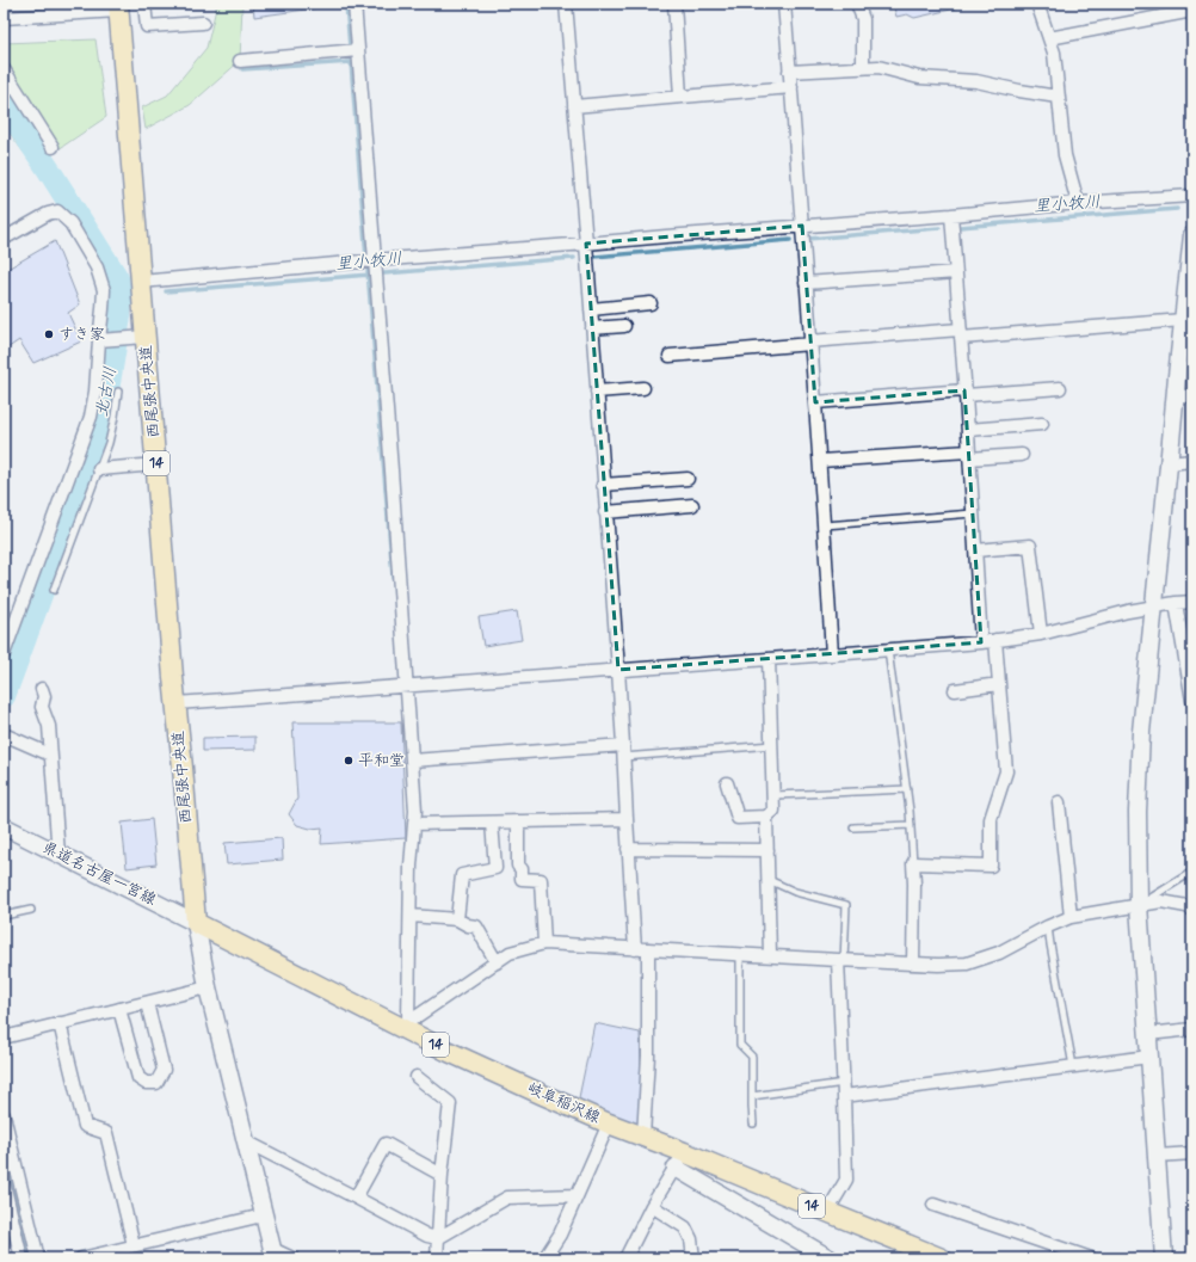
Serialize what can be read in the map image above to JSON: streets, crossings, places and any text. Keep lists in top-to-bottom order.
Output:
{
  "streets": {
    "main road": ["西尾張中央道", "14", "岐阜稲沢線"],
    "street": ["県道名古屋一宮線"]
  },
  "crossings": [
    ["西尾張中央道", "14"],
    ["西尾張中央道", "県道名古屋一宮線"],
    ["西尾張中央道", "岐阜稲沢線"],
    ["14", "県道名古屋一宮線"],
    ["14", "岐阜稲沢線"],
    ["県道名古屋一宮線", "岐阜稲沢線"]
  ],
  "water": ["里小牧川", "北古川"],
  "places": ["すき家", "平和堂"]
}
